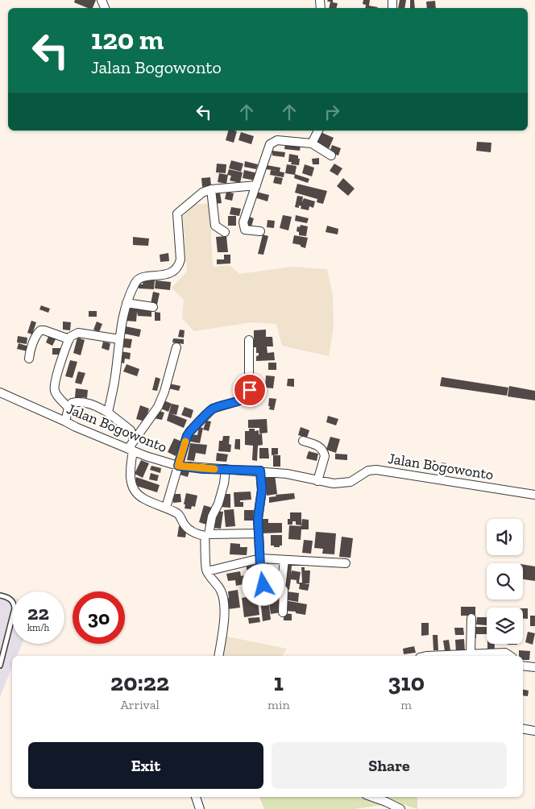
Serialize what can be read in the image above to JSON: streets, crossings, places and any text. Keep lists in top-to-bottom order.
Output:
{
  "streets": {
    "street": ["Jalan Bogowonto"]
  },
  "page": {
    "turn": ["120 m", "Jalan Bogowonto"],
    "speed": "22 km/h",
    "limit": "30",
    "eta": [
      "20:22",
      "Arrival",
      "1",
      "min",
      "310",
      "m"
    ],
    "buttons": ["Exit", "Share"]
  }
}
